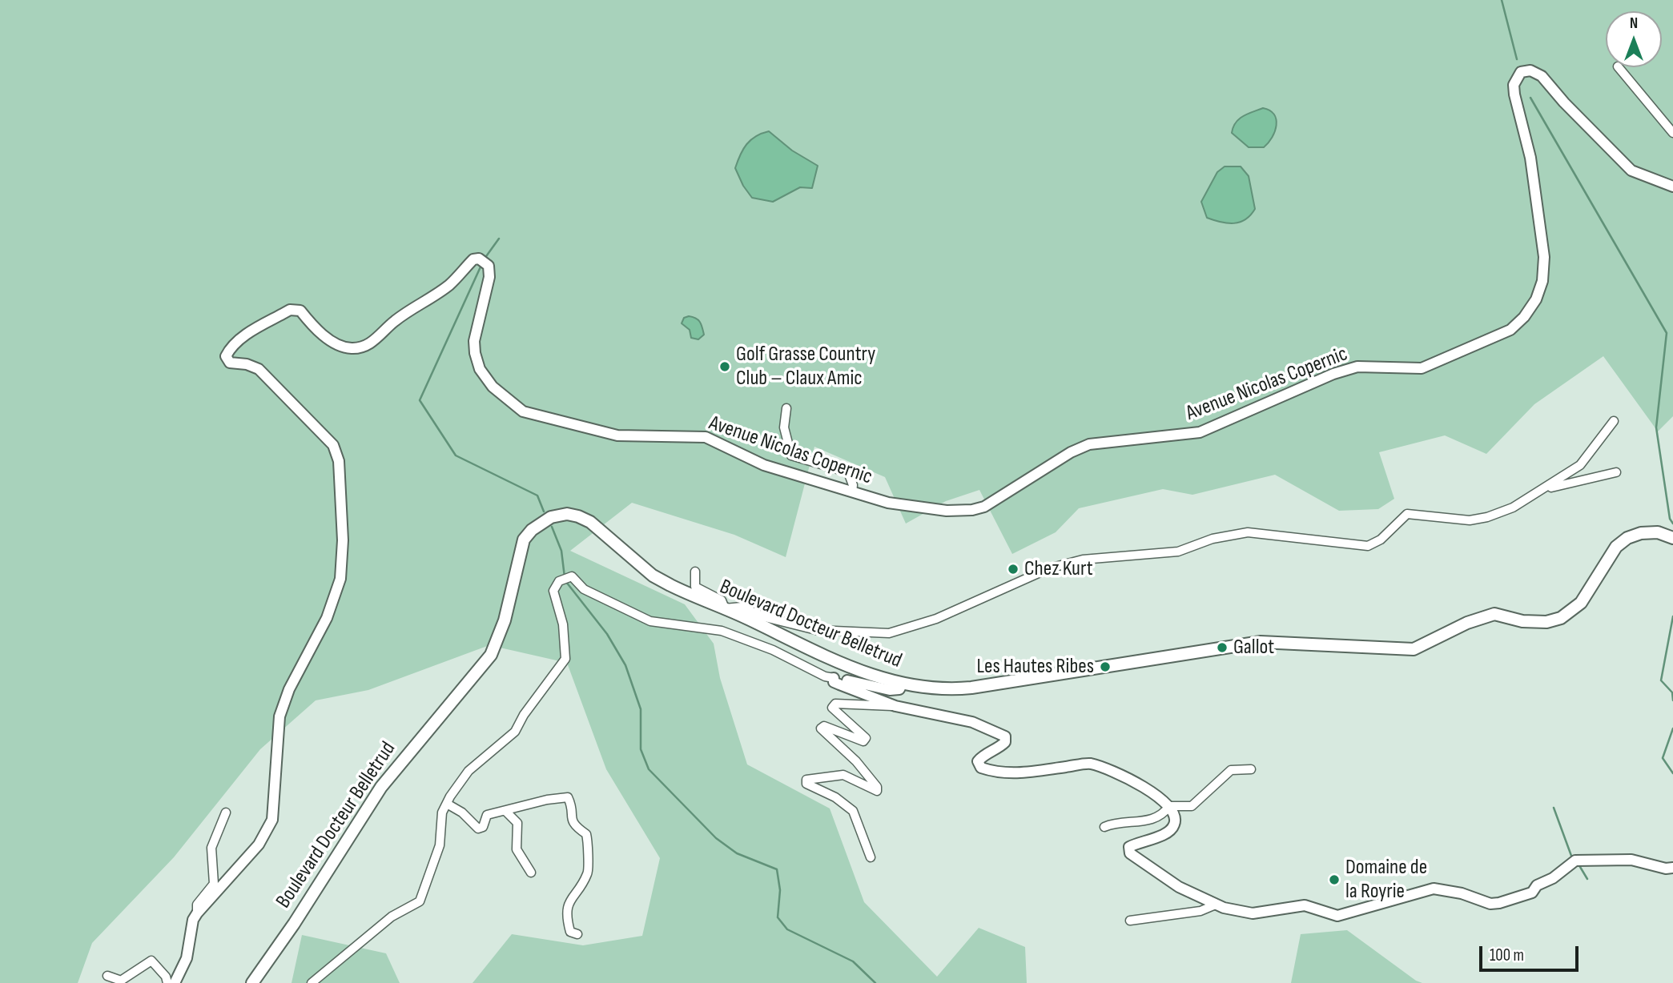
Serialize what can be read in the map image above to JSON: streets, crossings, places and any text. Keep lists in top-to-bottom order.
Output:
{
  "streets": {
    "main road": ["Boulevard Docteur Belletrud"],
    "street": ["Avenue Nicolas Copernic"]
  },
  "places": [
    "Golf Grasse Country Club – Claux Amic",
    "Chez Kurt",
    "Gallot",
    "Les Hautes Ribes",
    "Domaine de la Royrie"
  ],
  "scale_bar": "100 m",
  "north": "top"
}
